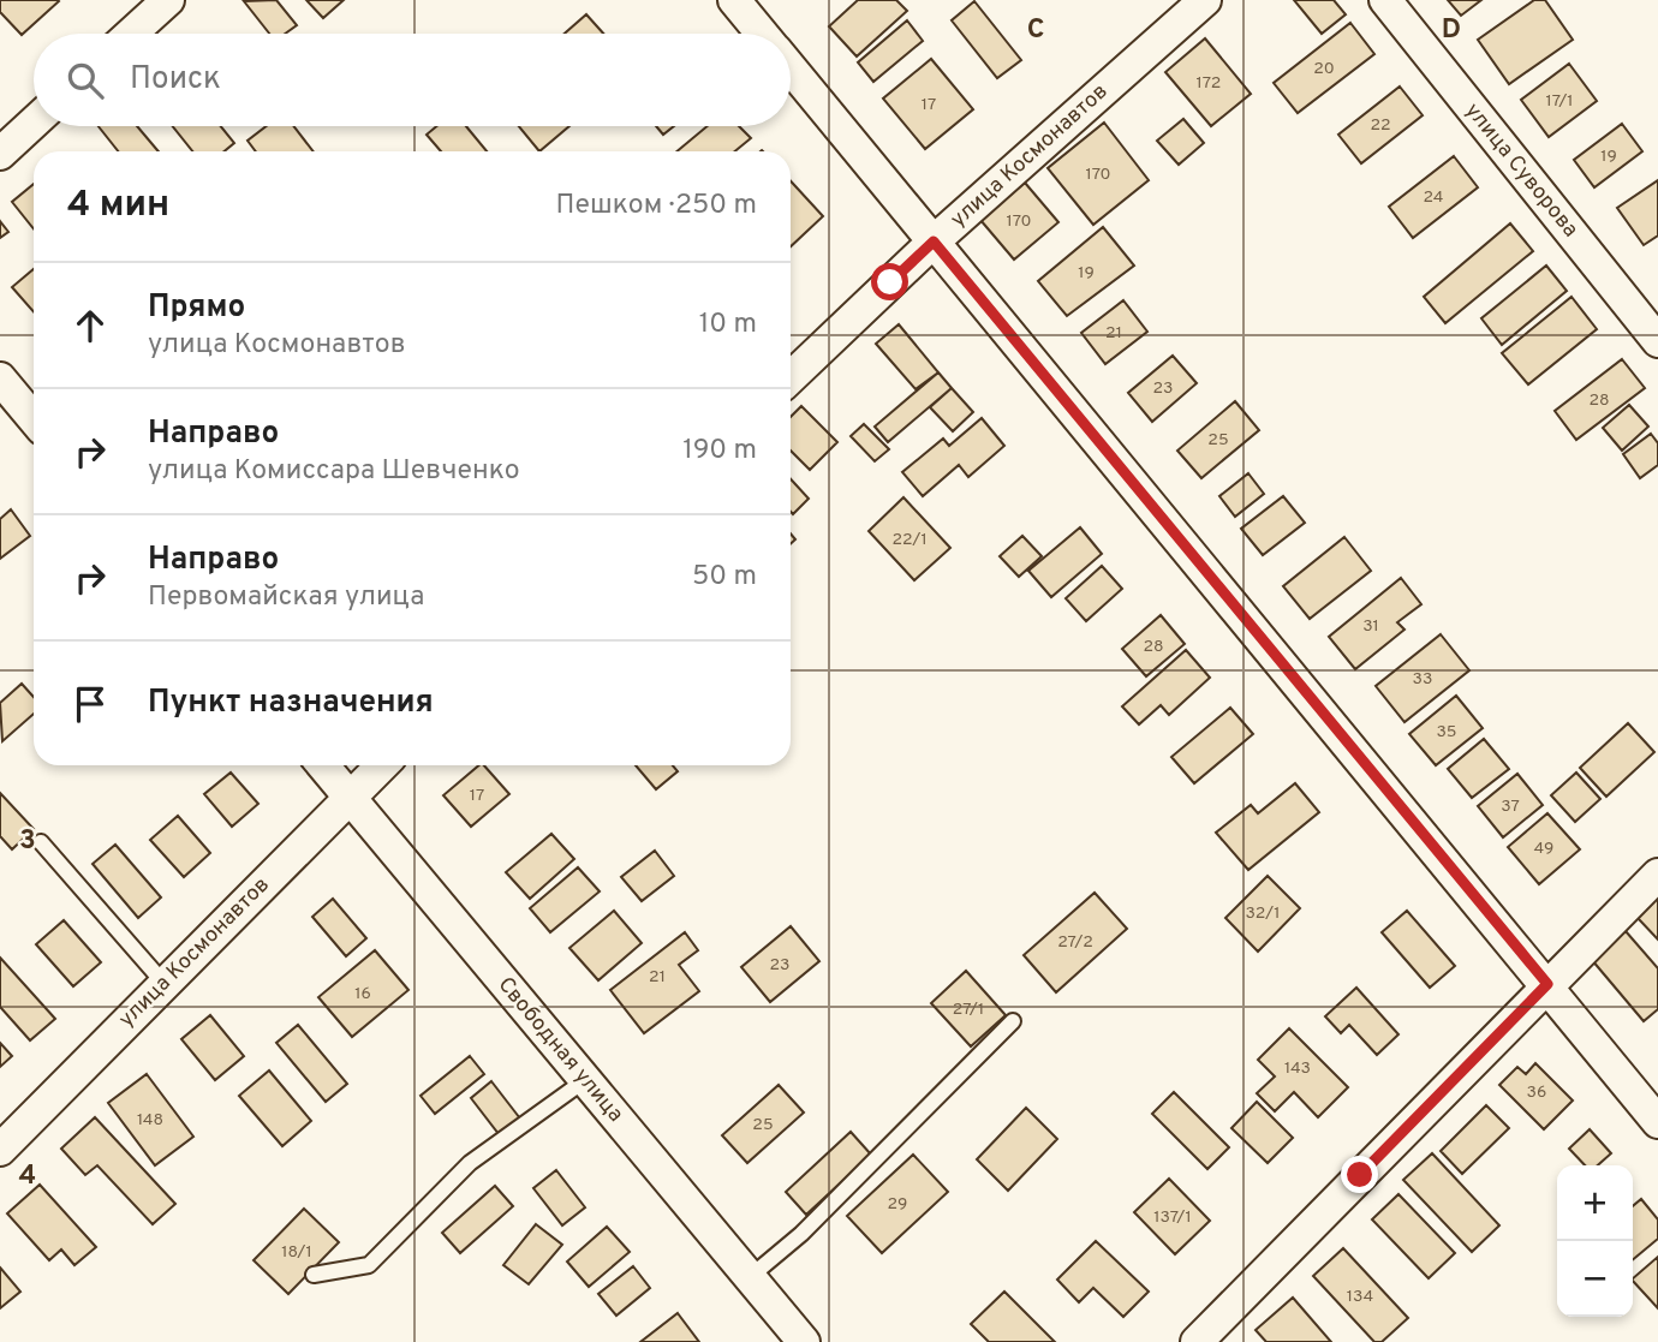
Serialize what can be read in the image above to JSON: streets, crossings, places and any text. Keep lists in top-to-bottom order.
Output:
{
  "streets": {
    "street": ["улица Космонавтов", "улица Суворова", "Свободная улица"]
  },
  "crossings": [
    ["улица Космонавтов", "Свободная улица"]
  ],
  "house_numbers": [
    "20",
    "172",
    "17/1",
    "17",
    "22",
    "19",
    "170",
    "24",
    "170",
    "19",
    "21",
    "23",
    "28",
    "25",
    "22/1",
    "31",
    "28",
    "33",
    "35",
    "17",
    "37",
    "49",
    "32/1",
    "27/2",
    "23",
    "21",
    "16",
    "27/1",
    "143",
    "36",
    "148",
    "25",
    "29",
    "137/1",
    "18/1",
    "134"
  ],
  "page": {
    "search": "Поиск",
    "heading": ["4 мин", "Пешком · 250 m"],
    "list": [
      ["Прямо", "улица Космонавтов", "10 m"],
      ["Направо", "улица Комиссара Шевченко", "190 m"],
      ["Направо", "Первомайская улица", "50 m"],
      "Пункт назначения"
    ],
    "map_buttons": ["+", "−"]
  },
  "grid": {
    "columns": ["C", "D"],
    "rows": ["3", "4"]
  }
}
